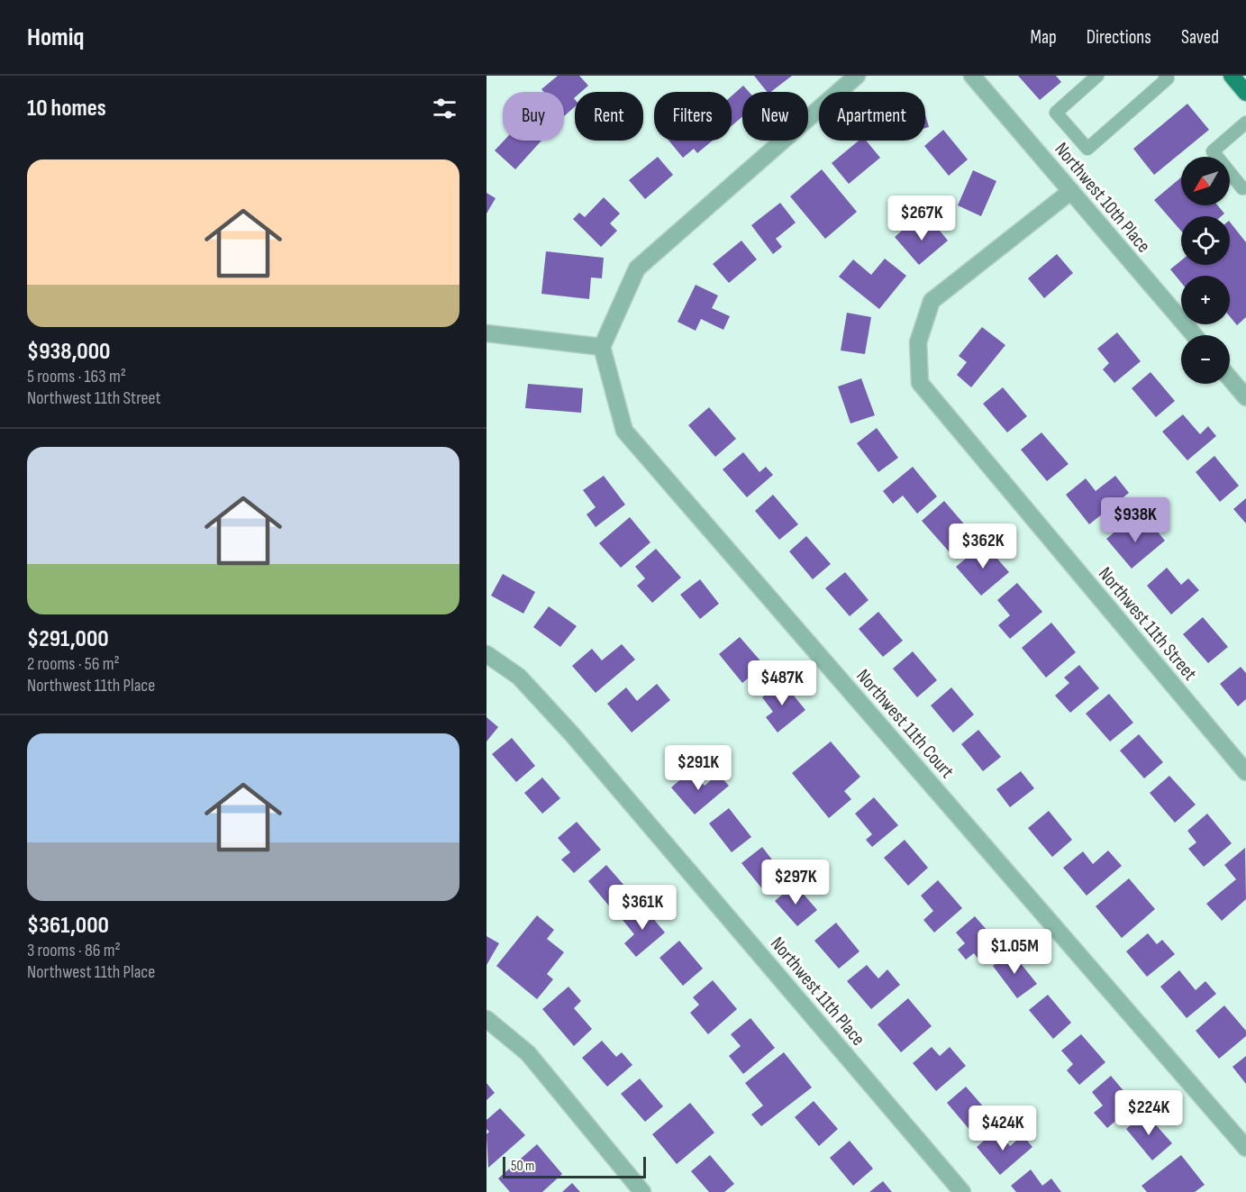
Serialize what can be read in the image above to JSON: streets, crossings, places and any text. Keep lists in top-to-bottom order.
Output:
{
  "streets": {
    "street": [
      "Northwest 10th Place",
      "Northwest 11th Street",
      "Northwest 11th Court",
      "Northwest 11th Place"
    ]
  },
  "crossings": [
    ["Northwest 10th Place", "Northwest 11th Street"]
  ],
  "scale_bar": "50 m",
  "north": "bottom left",
  "page": {
    "header": "Homiq",
    "nav": ["Map", "Directions", "Saved"],
    "heading": "10 homes",
    "chip": [
      "Buy",
      "Rent",
      "Filters",
      "New",
      "Apartment"
    ],
    "list": [
      {
        "name": "$938,000",
        "note": "5 rooms · 163 m² · Northwest 11th Street"
      },
      {
        "name": "$291,000",
        "note": "2 rooms · 56 m² · Northwest 11th Place"
      },
      {
        "name": "$361,000",
        "note": "3 rooms · 86 m² · Northwest 11th Place"
      }
    ],
    "map_buttons": ["+", "−"],
    "price": [
      "$267K",
      "$938K",
      "$362K",
      "$487K",
      "$291K",
      "$297K",
      "$361K",
      "$1.05M",
      "$224K",
      "$424K"
    ],
    "scale": "50 m"
  }
}
